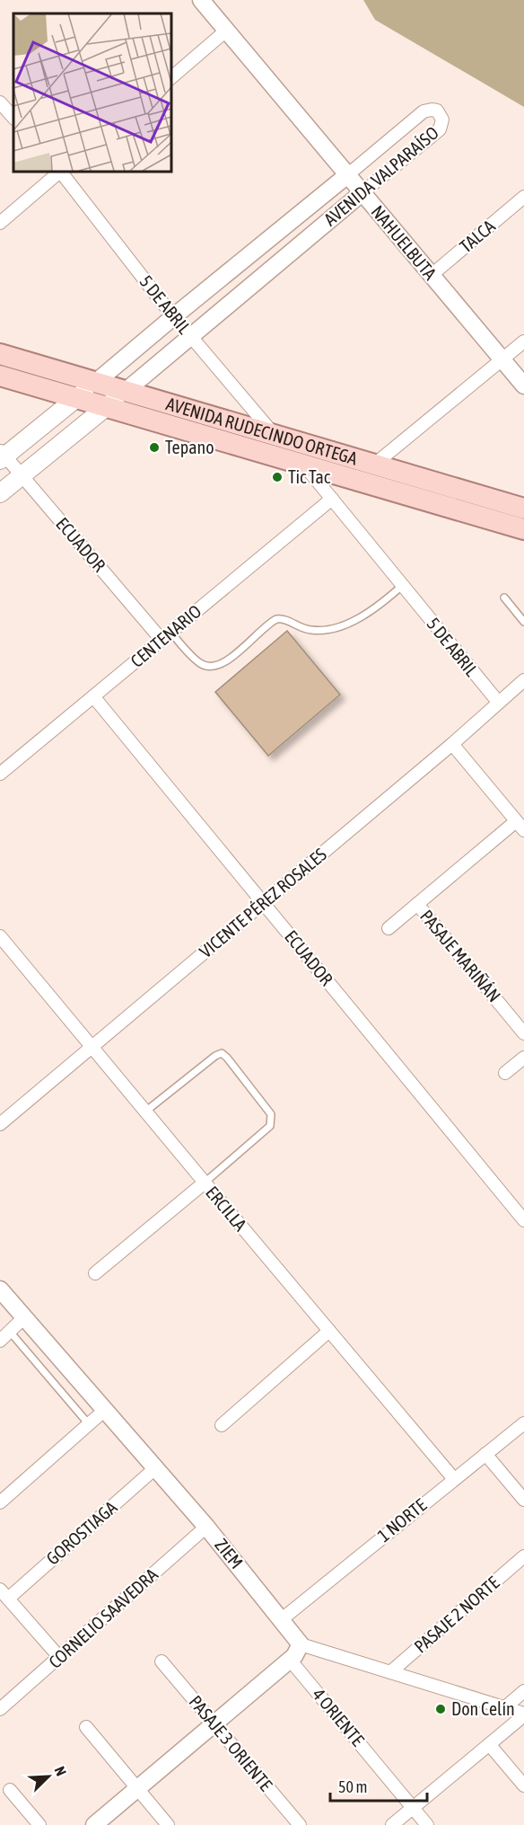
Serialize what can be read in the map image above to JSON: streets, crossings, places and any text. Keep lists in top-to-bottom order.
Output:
{
  "streets": {
    "main road": ["AVENIDA VALPARAÍSO", "AVENIDA RUDECINDO ORTEGA"],
    "street": [
      "TALCA",
      "NAHUELBUTA",
      "5 DE ABRIL",
      "ECUADOR",
      "CENTENARIO",
      "VICENTE PÉREZ ROSALES",
      "PASAJE MARIÑÁN",
      "ERCILLA",
      "1 NORTE",
      "GOROSTIAGA",
      "ZIEM",
      "PASAJE 2 NORTE",
      "CORNELIO SAAVEDRA",
      "4 ORIENTE",
      "PASAJE 3 ORIENTE"
    ]
  },
  "crossings": [
    ["AVENIDA VALPARAÍSO", "NAHUELBUTA"],
    ["AVENIDA VALPARAÍSO", "5 DE ABRIL"],
    ["AVENIDA VALPARAÍSO", "AVENIDA RUDECINDO ORTEGA"],
    ["AVENIDA VALPARAÍSO", "ECUADOR"],
    ["TALCA", "NAHUELBUTA"],
    ["5 DE ABRIL", "AVENIDA RUDECINDO ORTEGA"],
    ["5 DE ABRIL", "CENTENARIO"],
    ["5 DE ABRIL", "VICENTE PÉREZ ROSALES"],
    ["ECUADOR", "CENTENARIO"],
    ["ECUADOR", "VICENTE PÉREZ ROSALES"],
    ["VICENTE PÉREZ ROSALES", "ERCILLA"],
    ["ERCILLA", "1 NORTE"],
    ["1 NORTE", "ZIEM"],
    ["GOROSTIAGA", "ZIEM"],
    ["ZIEM", "CORNELIO SAAVEDRA"]
  ],
  "places": ["Tepano", "Tic Tac", "Don Celín"],
  "scale_bar": "50 m",
  "north": "top right"
}
